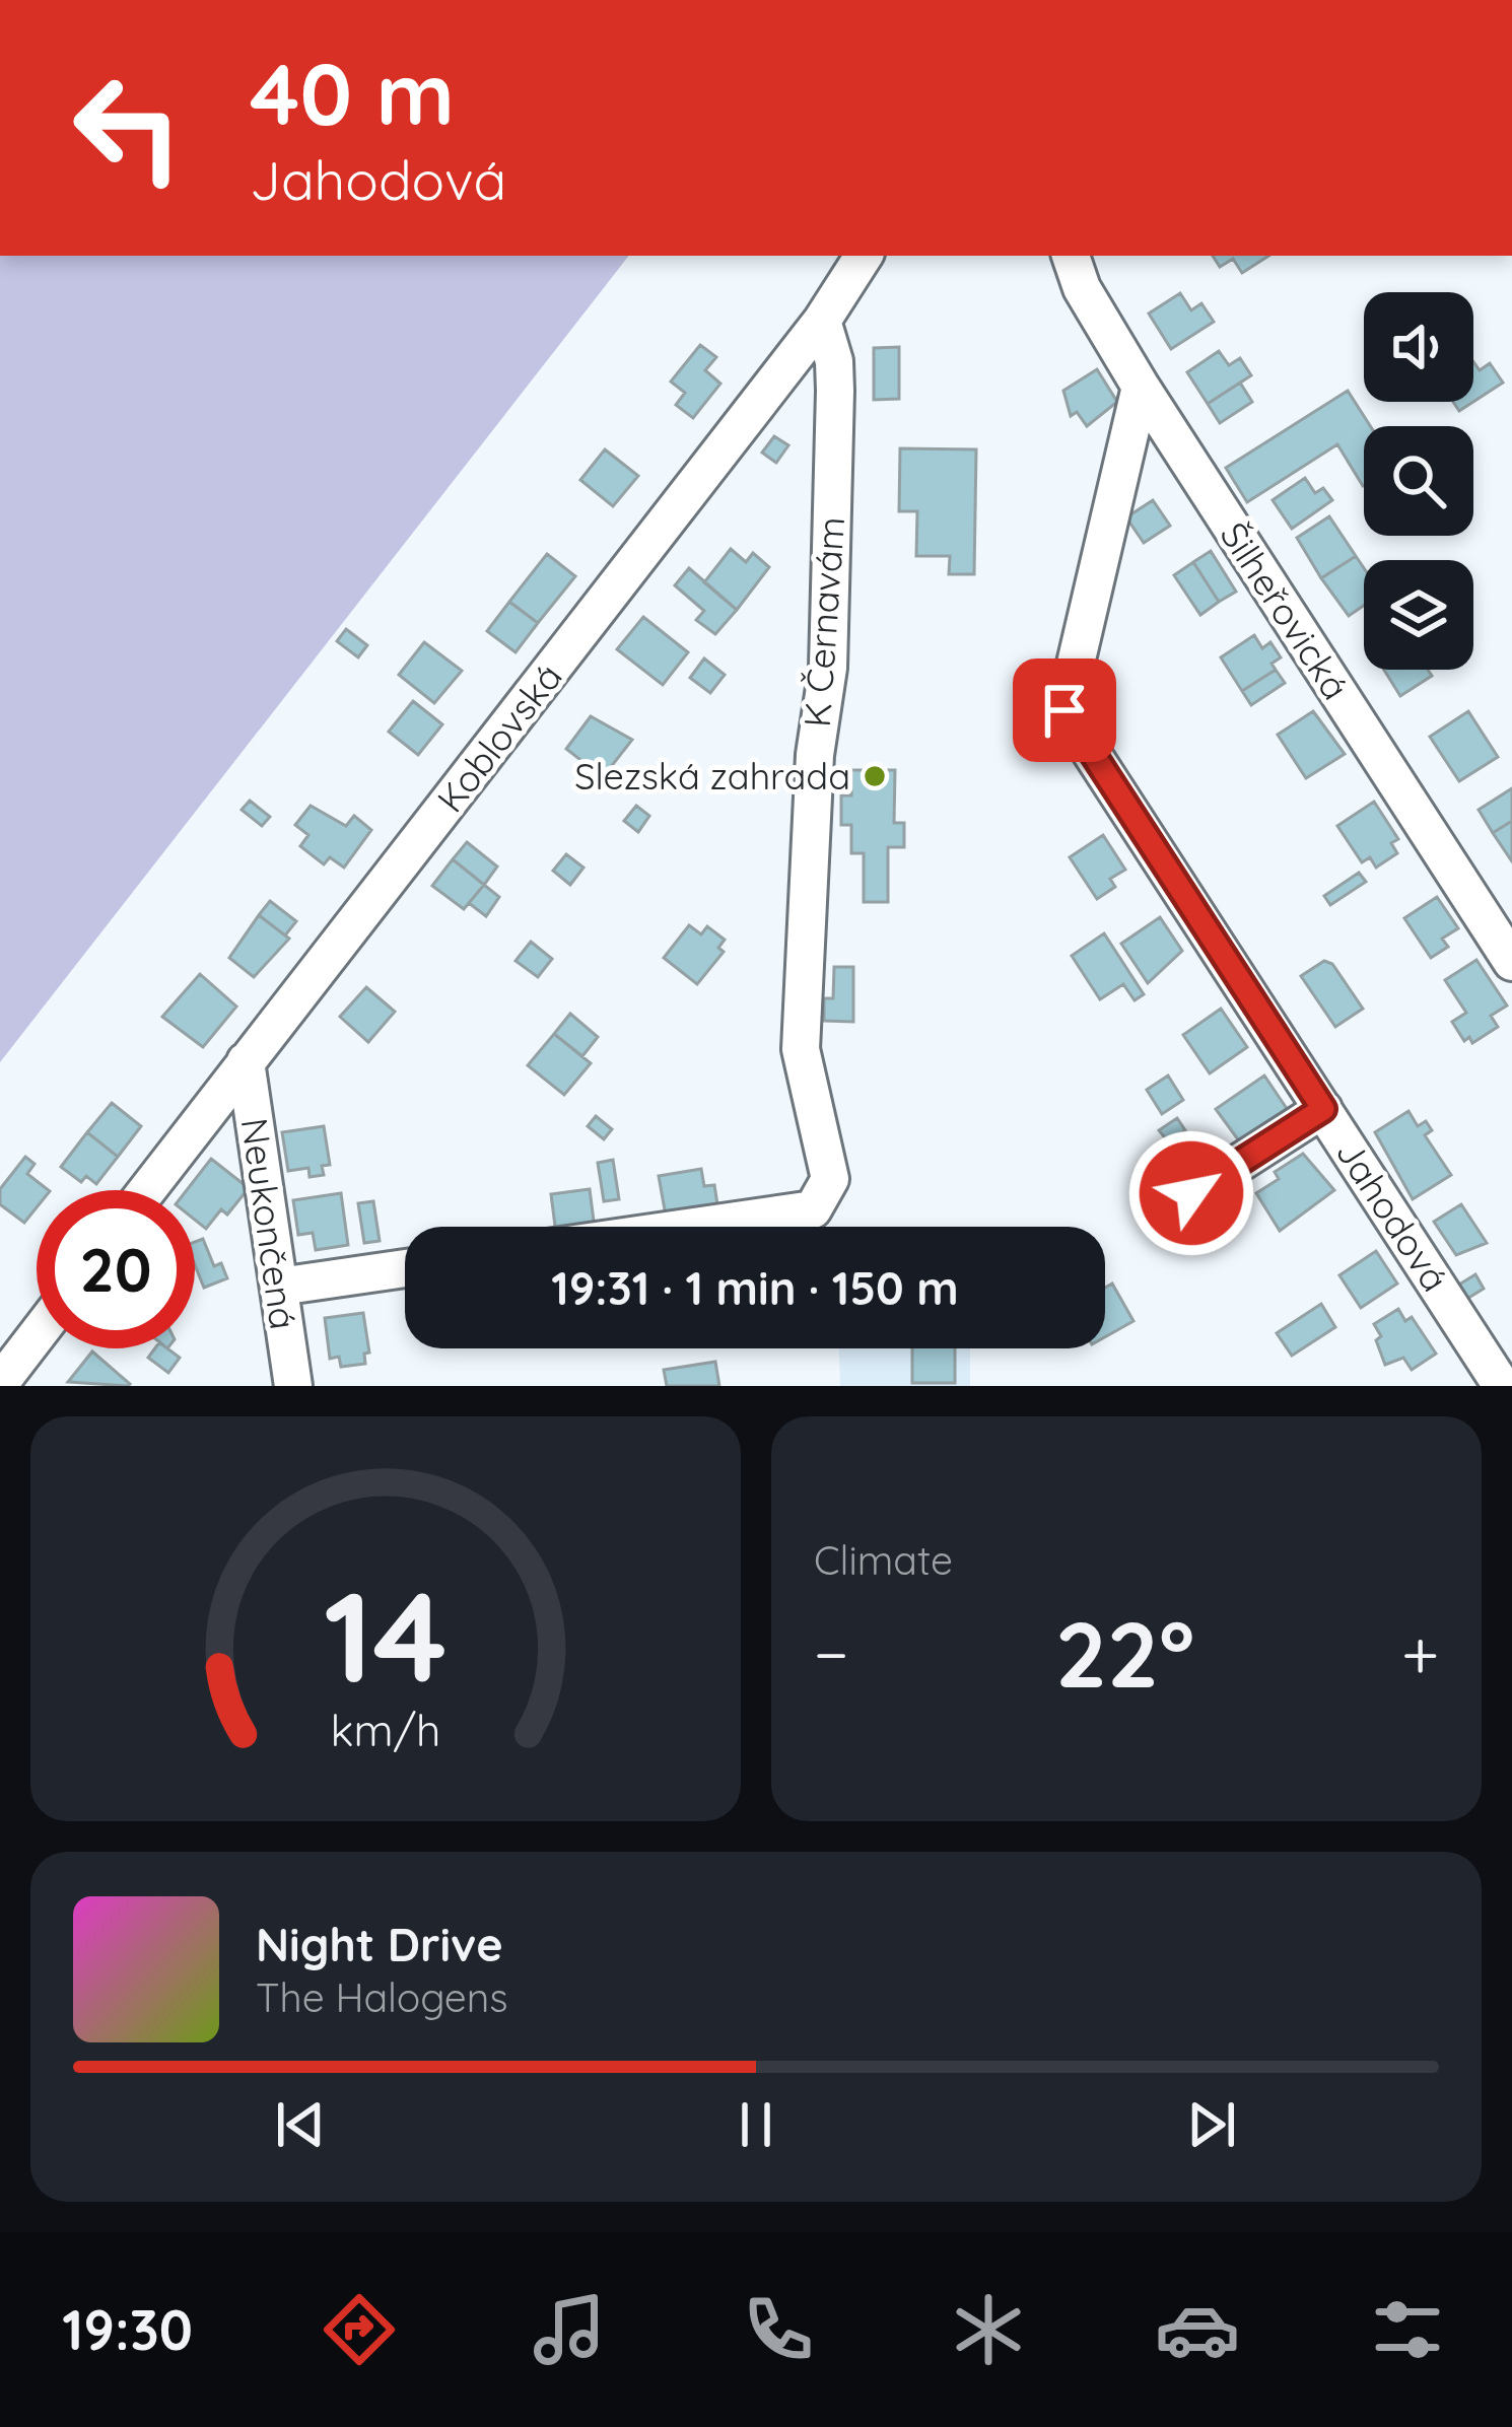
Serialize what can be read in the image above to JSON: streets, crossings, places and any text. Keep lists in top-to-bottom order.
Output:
{
  "streets": {
    "street": [
      "Šilheřovická",
      "K Černavám",
      "Koblovská",
      "Jahodová",
      "Neukončená"
    ]
  },
  "crossings": [
    ["Šilheřovická", "Jahodová"],
    ["K Černavám", "Koblovská"],
    ["Koblovská", "Neukončená"]
  ],
  "places": ["Slezská zahrada"],
  "page": {
    "turn": ["40 m", "Jahodová"],
    "limit": "20",
    "trip": "19:31 · 1 min · 150 m",
    "tile": "Climate",
    "heat": ["−", "22°", "+"],
    "song": ["Night Drive", "The Halogens"],
    "tabs": "19:30",
    "gauge": ["14", "km/h"]
  }
}
